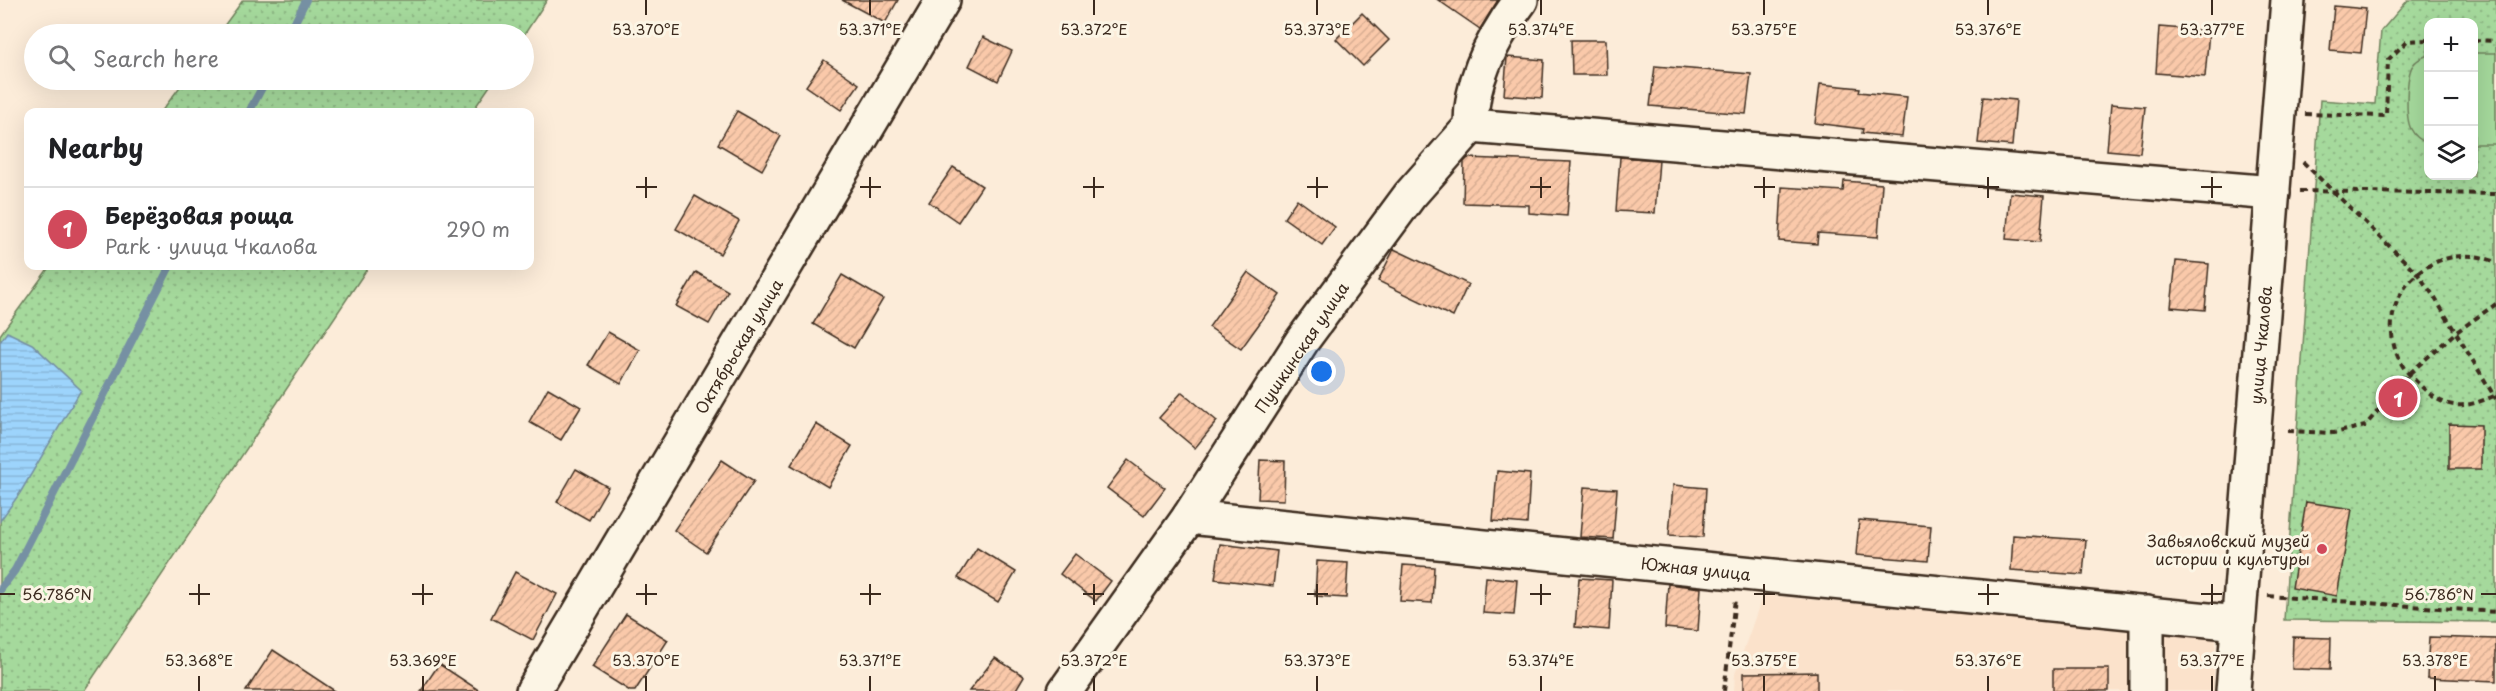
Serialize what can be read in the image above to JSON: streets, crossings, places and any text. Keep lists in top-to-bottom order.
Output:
{
  "streets": {
    "street": [
      "улица Чкалова",
      "Октябрьская улица",
      "Пушкинская улица",
      "Южная улица"
    ]
  },
  "crossings": [
    ["улица Чкалова", "Южная улица"],
    ["Пушкинская улица", "Южная улица"]
  ],
  "places": ["Завьяловский музей истории и культуры"],
  "page": {
    "map_buttons": ["+", "−"],
    "search": "Search here",
    "heading": "Nearby",
    "list": [
      {
        "mark": "1",
        "name": "Берёзовая роща",
        "note": "Park · улица Чкалова",
        "value": "290 m"
      }
    ],
    "pins": "1"
  },
  "coordinates": [
    "53.370°E",
    "53.371°E",
    "53.372°E",
    "53.373°E",
    "53.374°E",
    "53.375°E",
    "53.376°E",
    "53.377°E",
    "56.786°N",
    "53.368°E",
    "53.369°E",
    "53.378°E"
  ]
}
